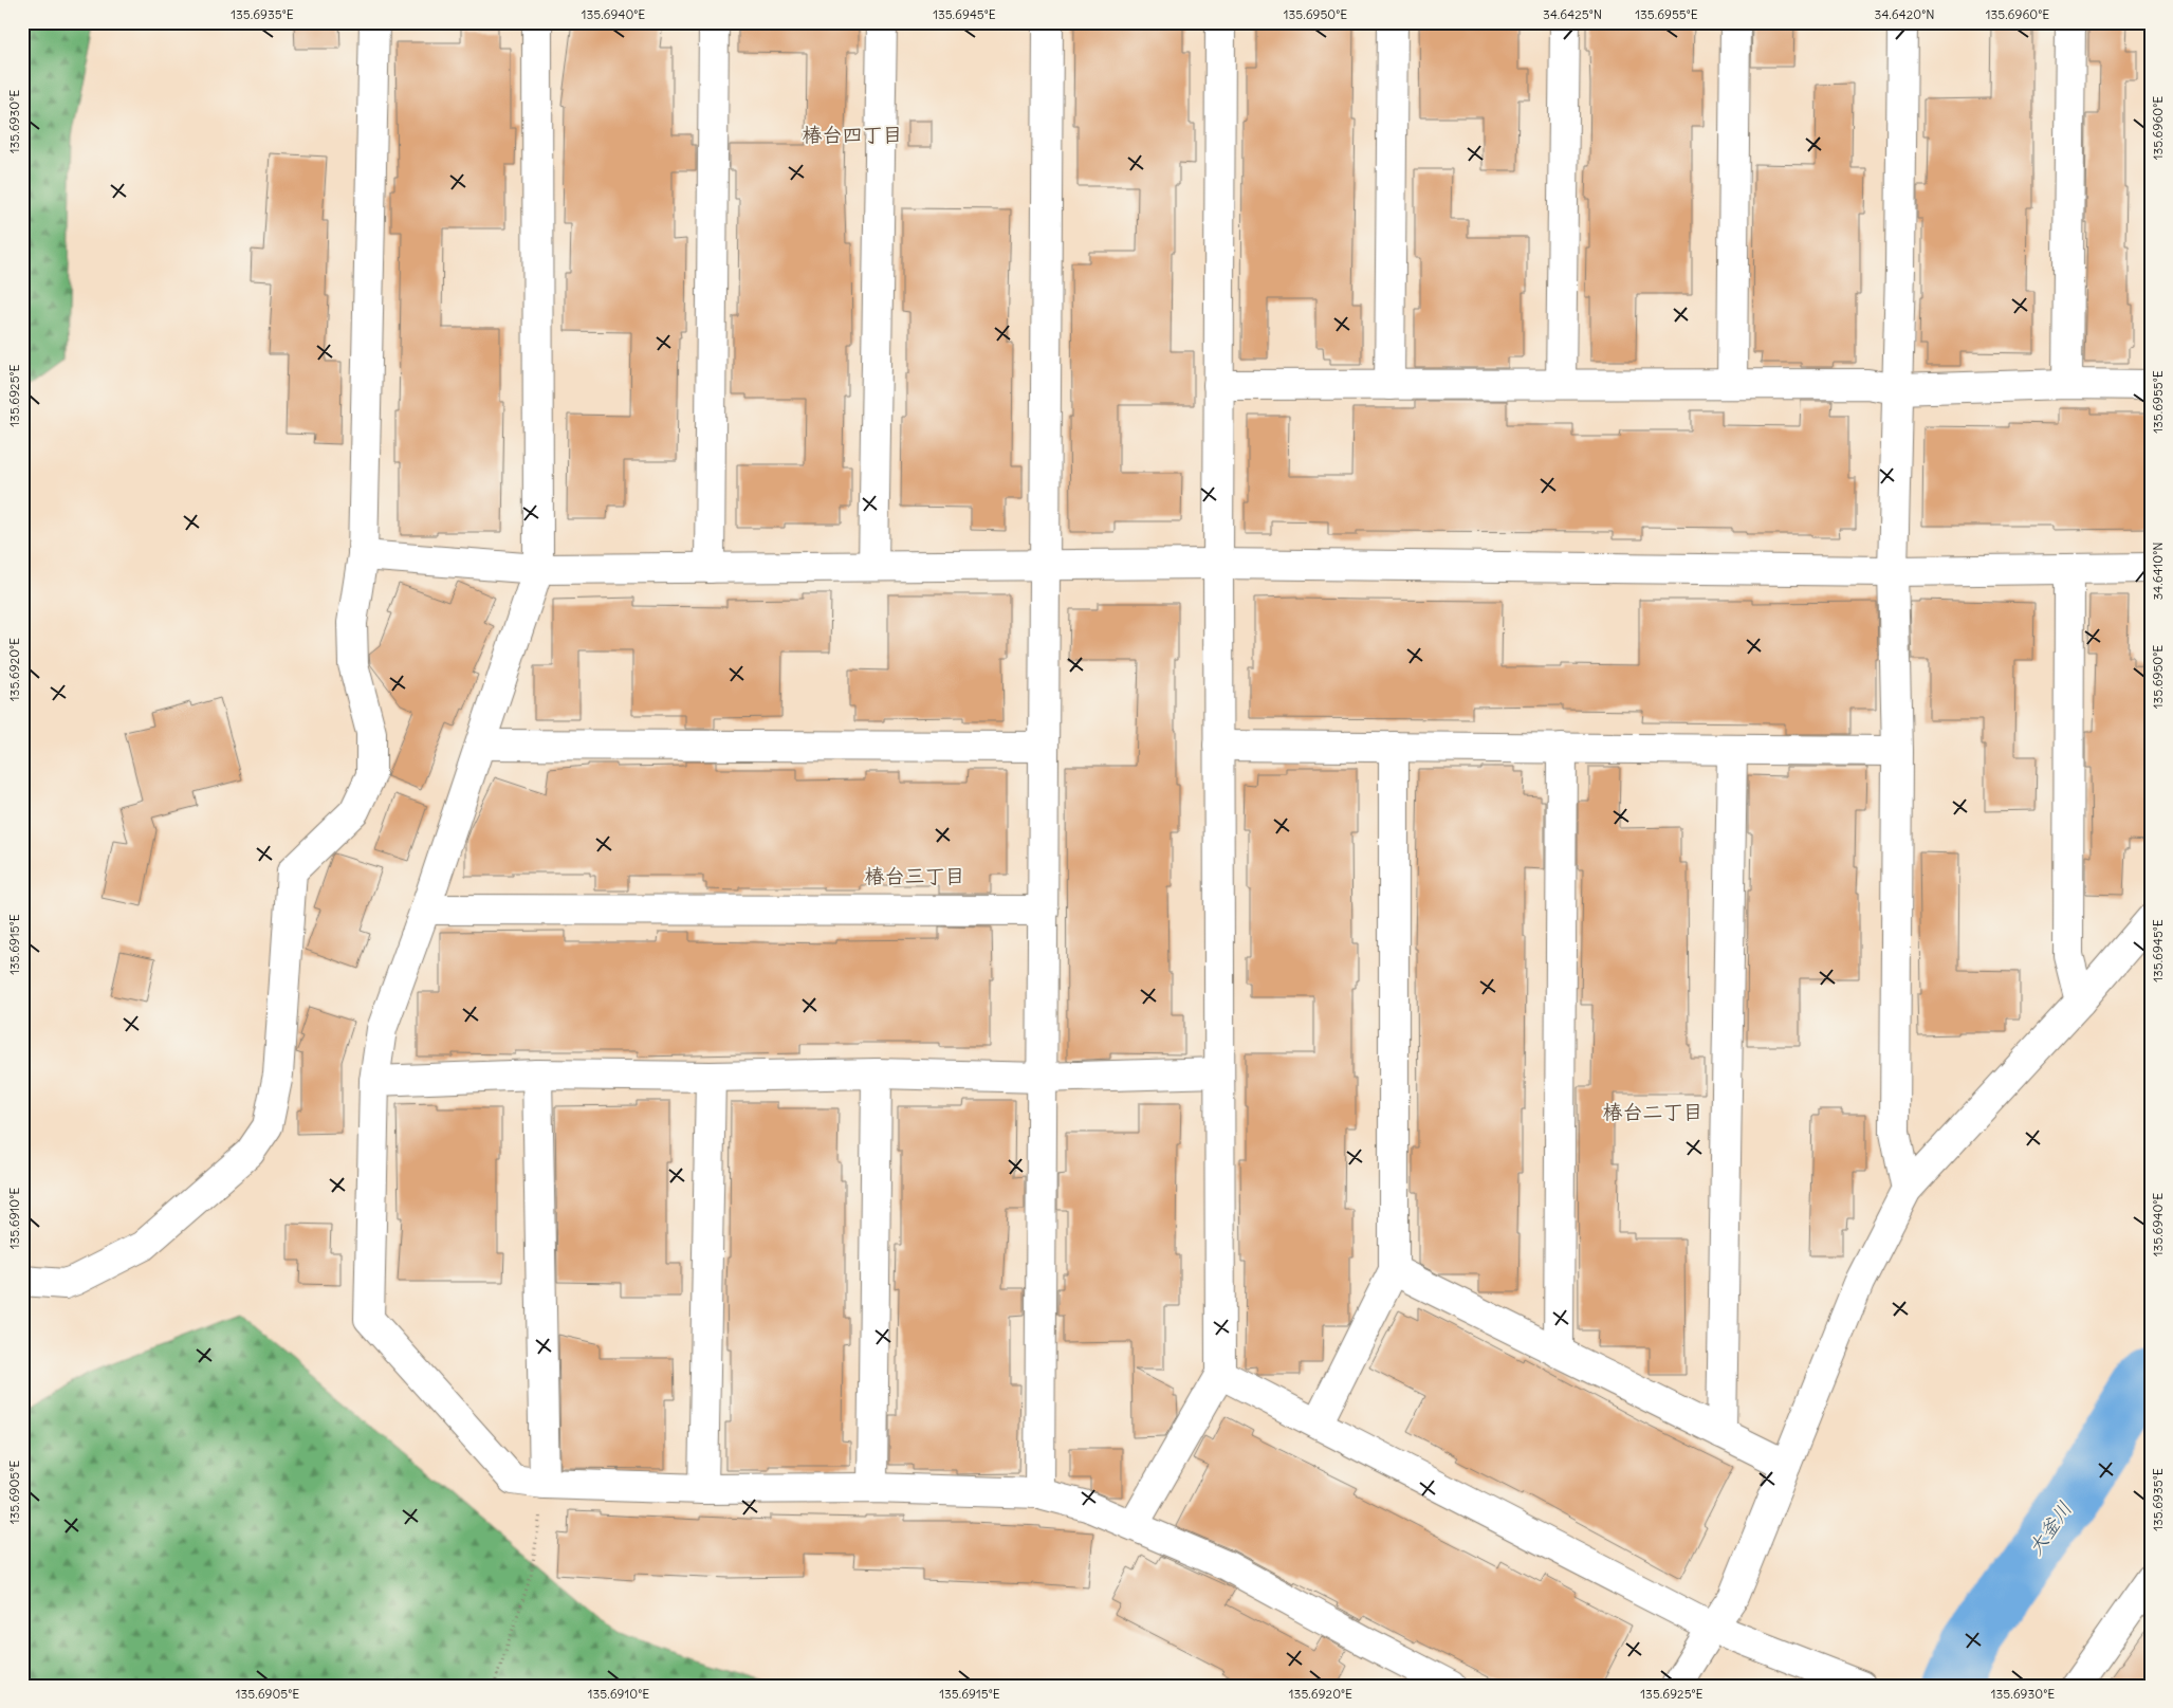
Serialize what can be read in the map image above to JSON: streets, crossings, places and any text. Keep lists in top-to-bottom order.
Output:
{
  "districts": ["椿台四丁目", "椿台三丁目", "椿台二丁目"],
  "water": ["大釜川"],
  "coordinates": [
    "135.6935°E",
    "135.6940°E",
    "135.6945°E",
    "135.6950°E",
    "34.6425°N",
    "135.6955°E",
    "34.6420°N",
    "135.6960°E",
    "135.6930°E",
    "135.6925°E",
    "34.6410°N",
    "135.6920°E",
    "135.6915°E",
    "135.6910°E",
    "135.6905°E"
  ]
}
